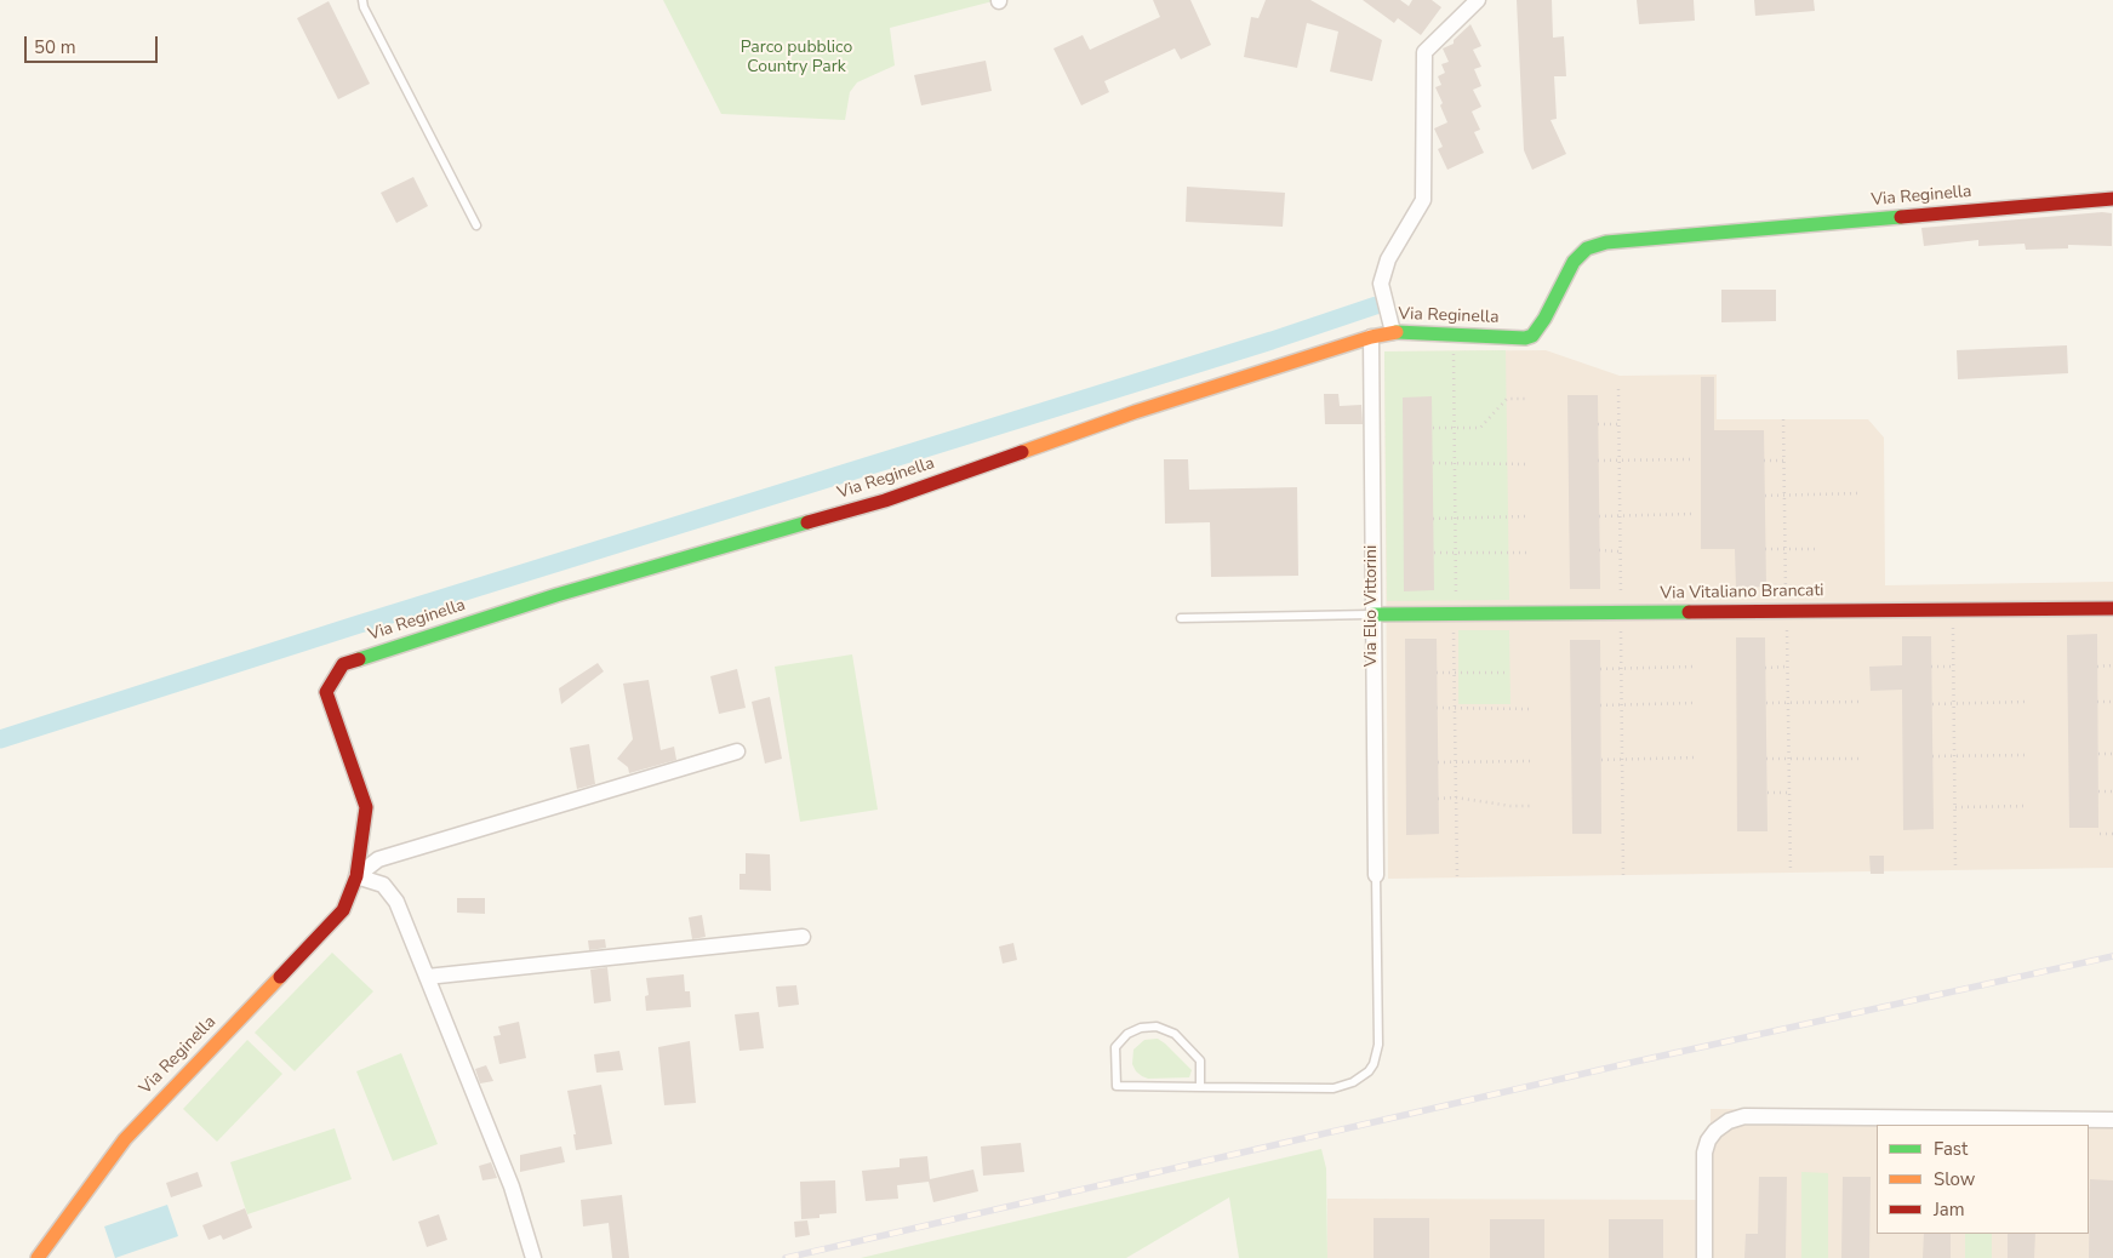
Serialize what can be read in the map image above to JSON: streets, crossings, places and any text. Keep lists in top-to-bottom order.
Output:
{
  "streets": {
    "street": ["Via Reginella", "Via Vitaliano Brancati", "Via Elio Vittorini"]
  },
  "crossings": [
    ["Via Reginella", "Via Elio Vittorini"],
    ["Via Vitaliano Brancati", "Via Elio Vittorini"]
  ],
  "parks": ["Parco pubblico Country Park"],
  "legend": ["Fast", "Slow", "Jam"],
  "scale_bar": "50 m"
}
